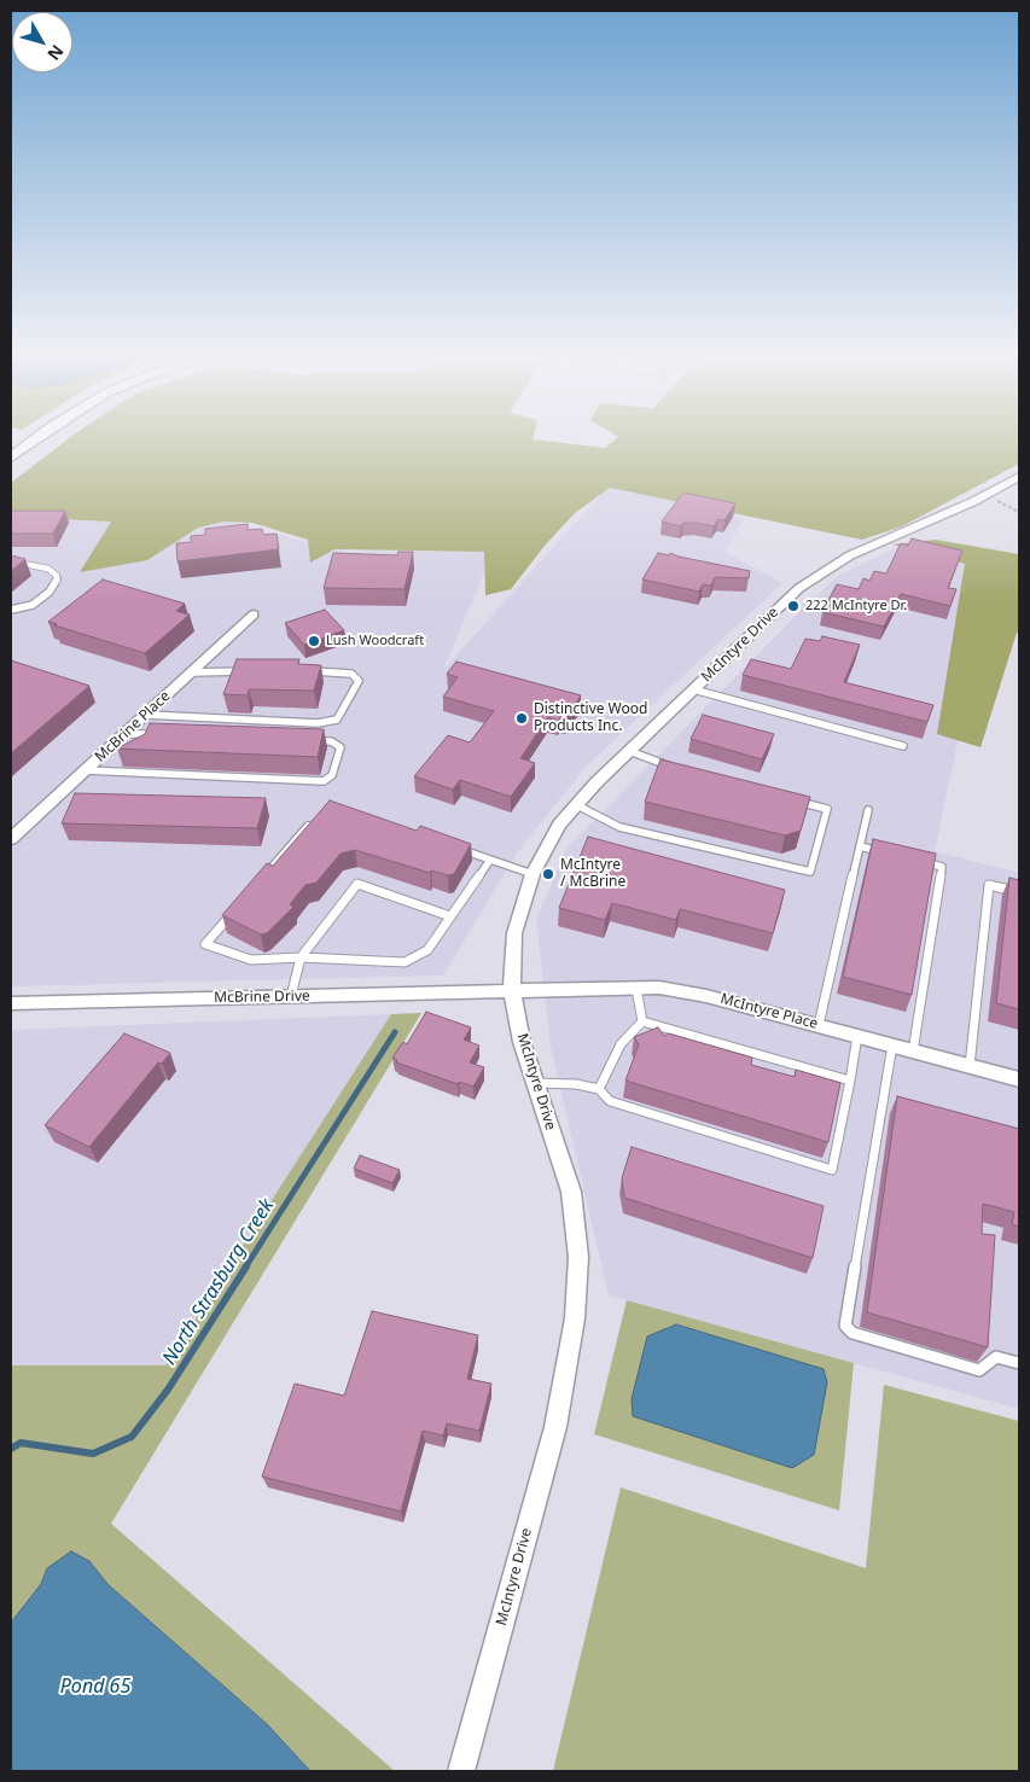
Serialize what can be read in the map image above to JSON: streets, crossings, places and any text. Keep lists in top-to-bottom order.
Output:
{
  "streets": {
    "street": [
      "McIntyre Drive",
      "McBrine Place",
      "McBrine Drive",
      "McIntyre Place"
    ]
  },
  "crossings": [
    ["McIntyre Drive", "McBrine Drive"],
    ["McIntyre Drive", "McIntyre Place"],
    ["McBrine Drive", "McIntyre Place"]
  ],
  "water": ["North Strasburg Creek", "Pond 65"],
  "places": [
    "222 McIntyre Dr.",
    "Lush Woodcraft",
    "Distinctive Wood Products Inc.",
    "McIntyre / McBrine"
  ],
  "north": "bottom right"
}
